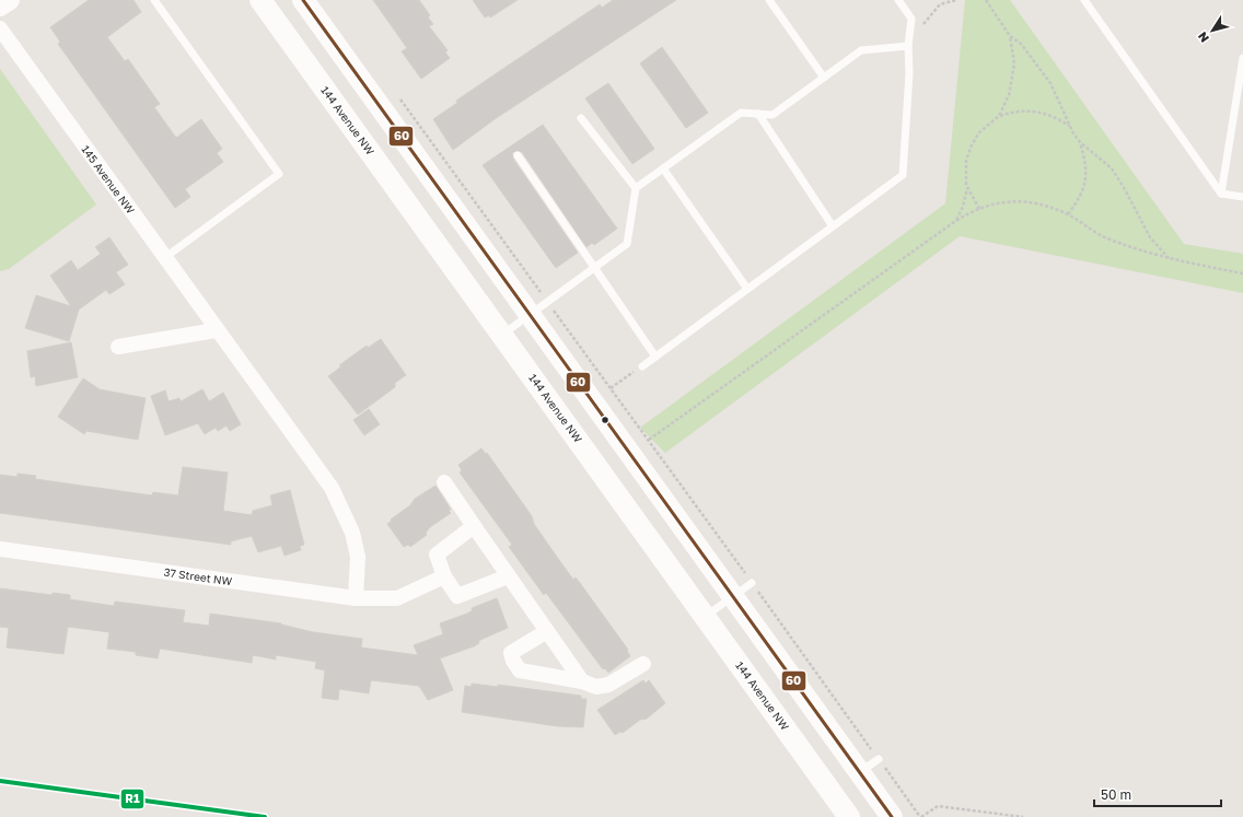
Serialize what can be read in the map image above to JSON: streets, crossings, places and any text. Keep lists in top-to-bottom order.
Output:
{
  "streets": {
    "main road": ["144 Avenue NW"],
    "street": ["145 Avenue NW", "37 Street NW"]
  },
  "crossings": [
    ["145 Avenue NW", "37 Street NW"]
  ],
  "lines": ["transit line 60", "transit line R1"],
  "scale_bar": "50 m",
  "north": "bottom left"
}
